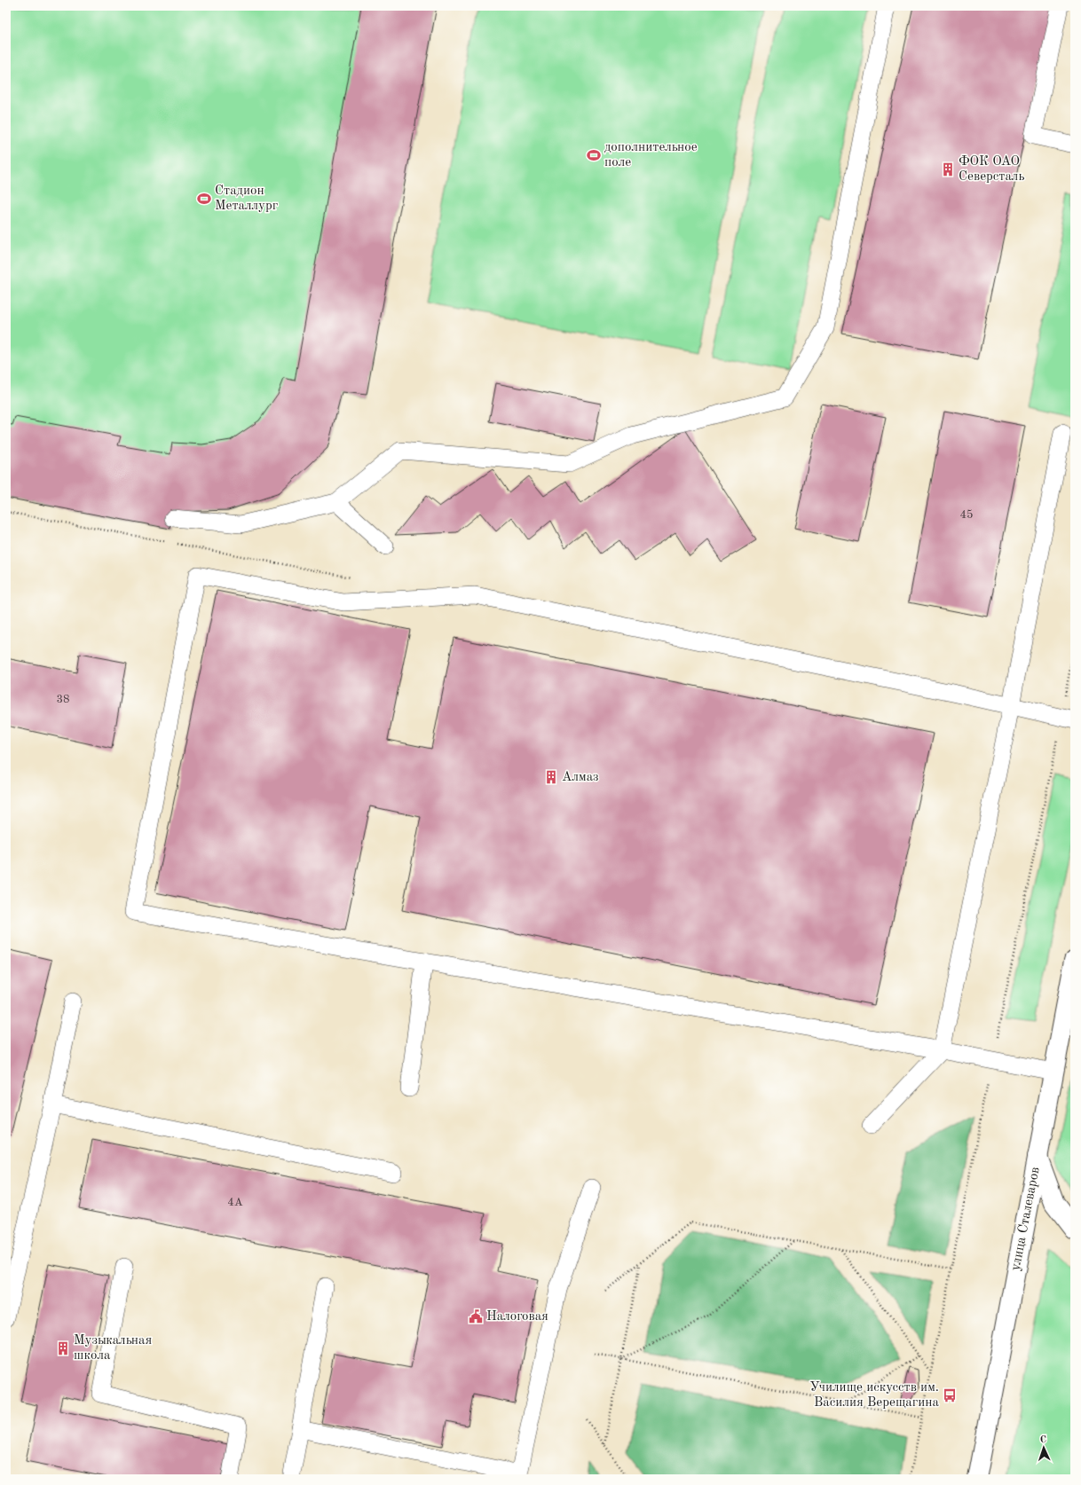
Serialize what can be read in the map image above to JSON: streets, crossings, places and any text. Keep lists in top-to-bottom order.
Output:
{
  "streets": {
    "main road": ["улица Сталеваров"]
  },
  "places": {
    "sports": ["дополнительное поле", "Стадион Металлург"],
    "building": ["ФОК ОАО Северсталь", "Алмаз", "Музыкальная школа"],
    "public building": ["Налоговая"],
    "bus stop": ["Училище искусств им. Василия Верещагина"]
  },
  "house_numbers": ["45", "38", "4А"],
  "north": "top"
}
